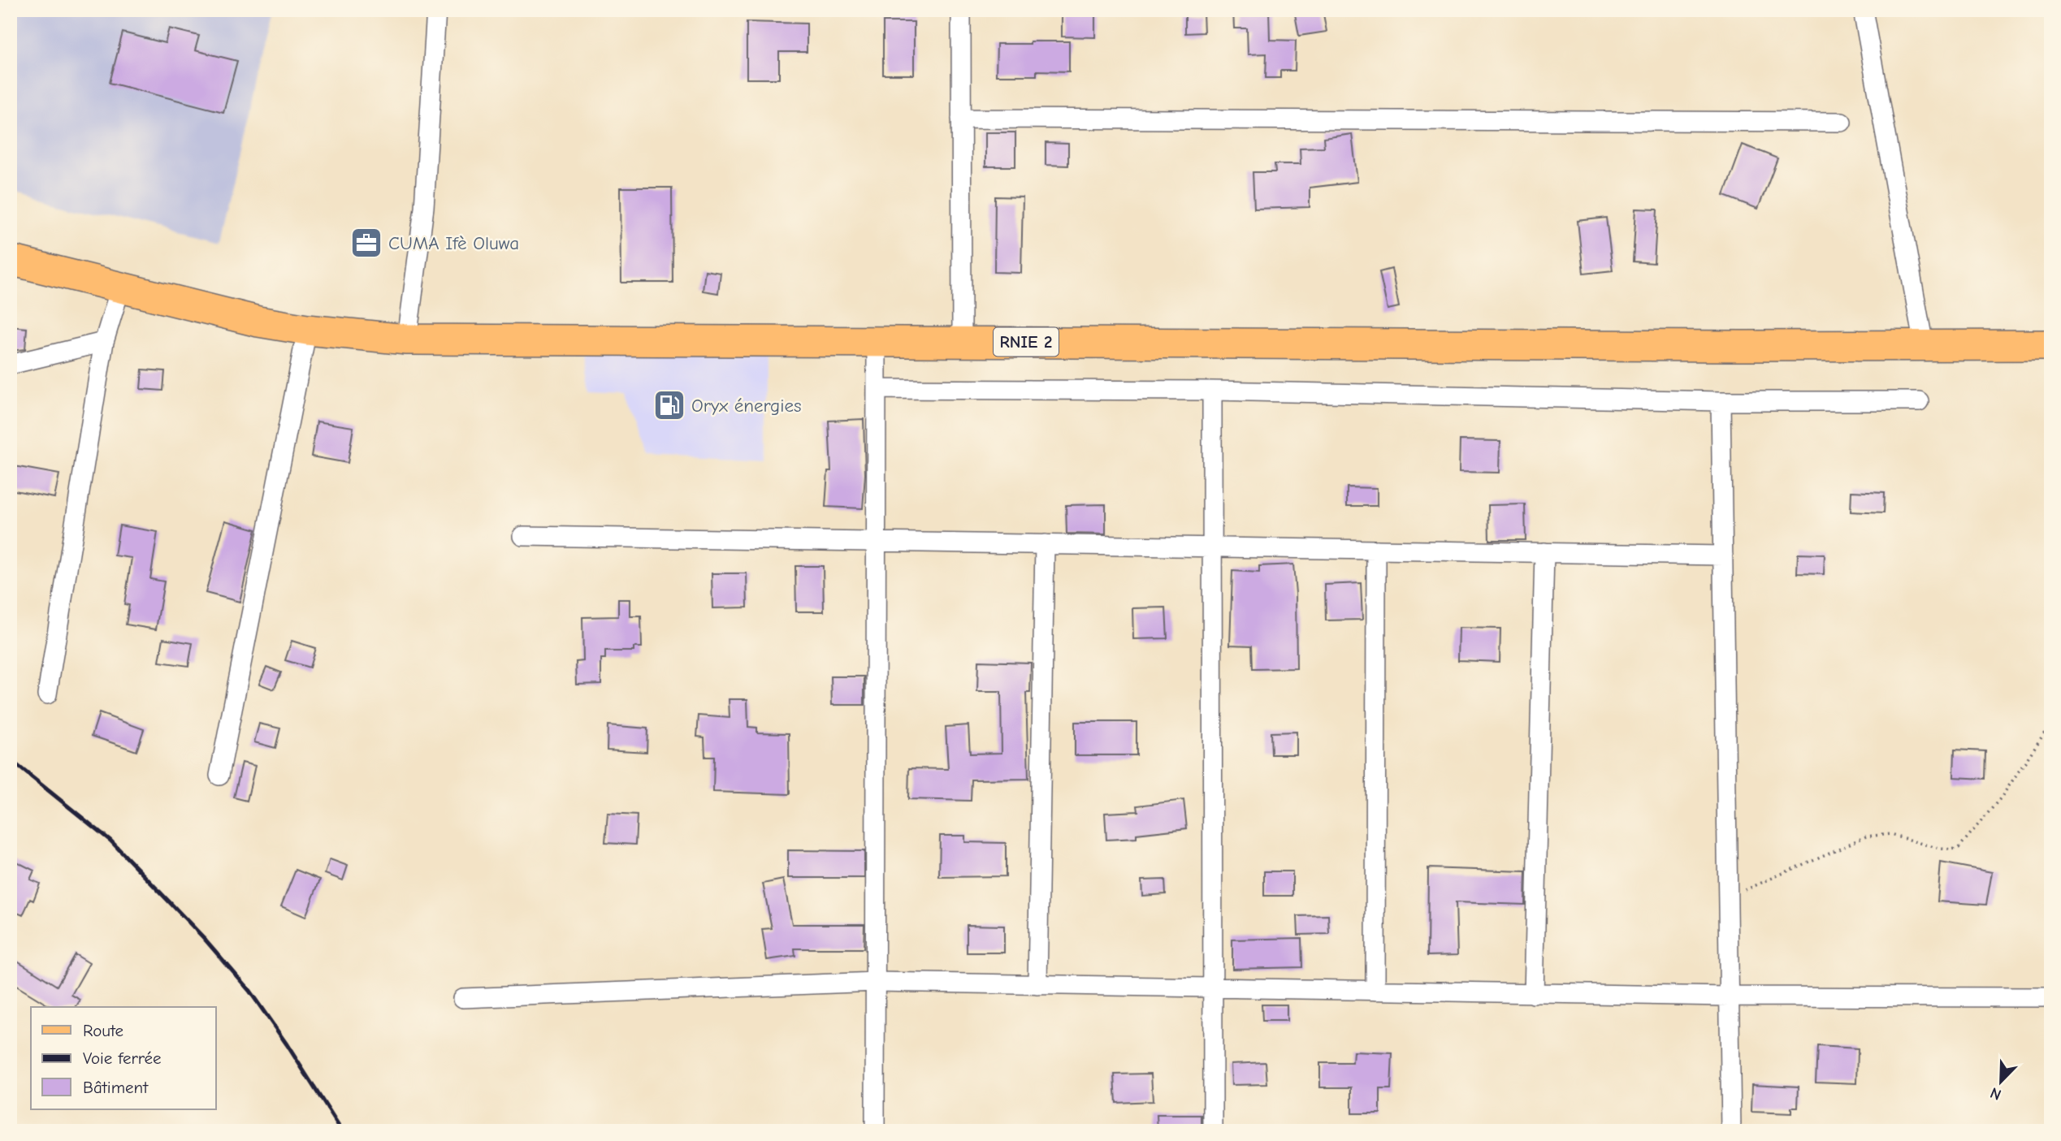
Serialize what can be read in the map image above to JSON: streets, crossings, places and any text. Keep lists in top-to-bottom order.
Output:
{
  "streets": {
    "main road": ["RNIE 2"]
  },
  "places": {
    "office": ["CUMA Ifè Oluwa"],
    "fuel station": ["Oryx énergies"]
  },
  "legend": ["Route", "Voie ferrée", "Bâtiment"],
  "north": "bottom left"
}
